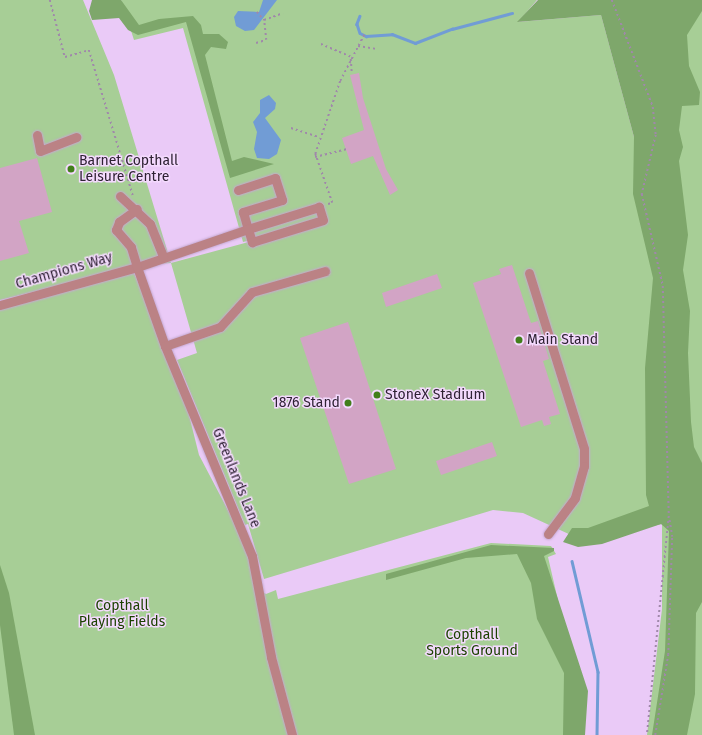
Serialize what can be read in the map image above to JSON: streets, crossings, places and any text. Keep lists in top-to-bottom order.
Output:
{
  "streets": {
    "street": ["Champions Way", "Greenlands Lane"]
  },
  "crossings": [
    ["Champions Way", "Greenlands Lane"]
  ],
  "parks": ["Copthall Playing Fields", "Copthall Sports Ground"],
  "places": [
    "Barnet Copthall Leisure Centre",
    "Main Stand",
    "StoneX Stadium",
    "1876 Stand"
  ]
}
